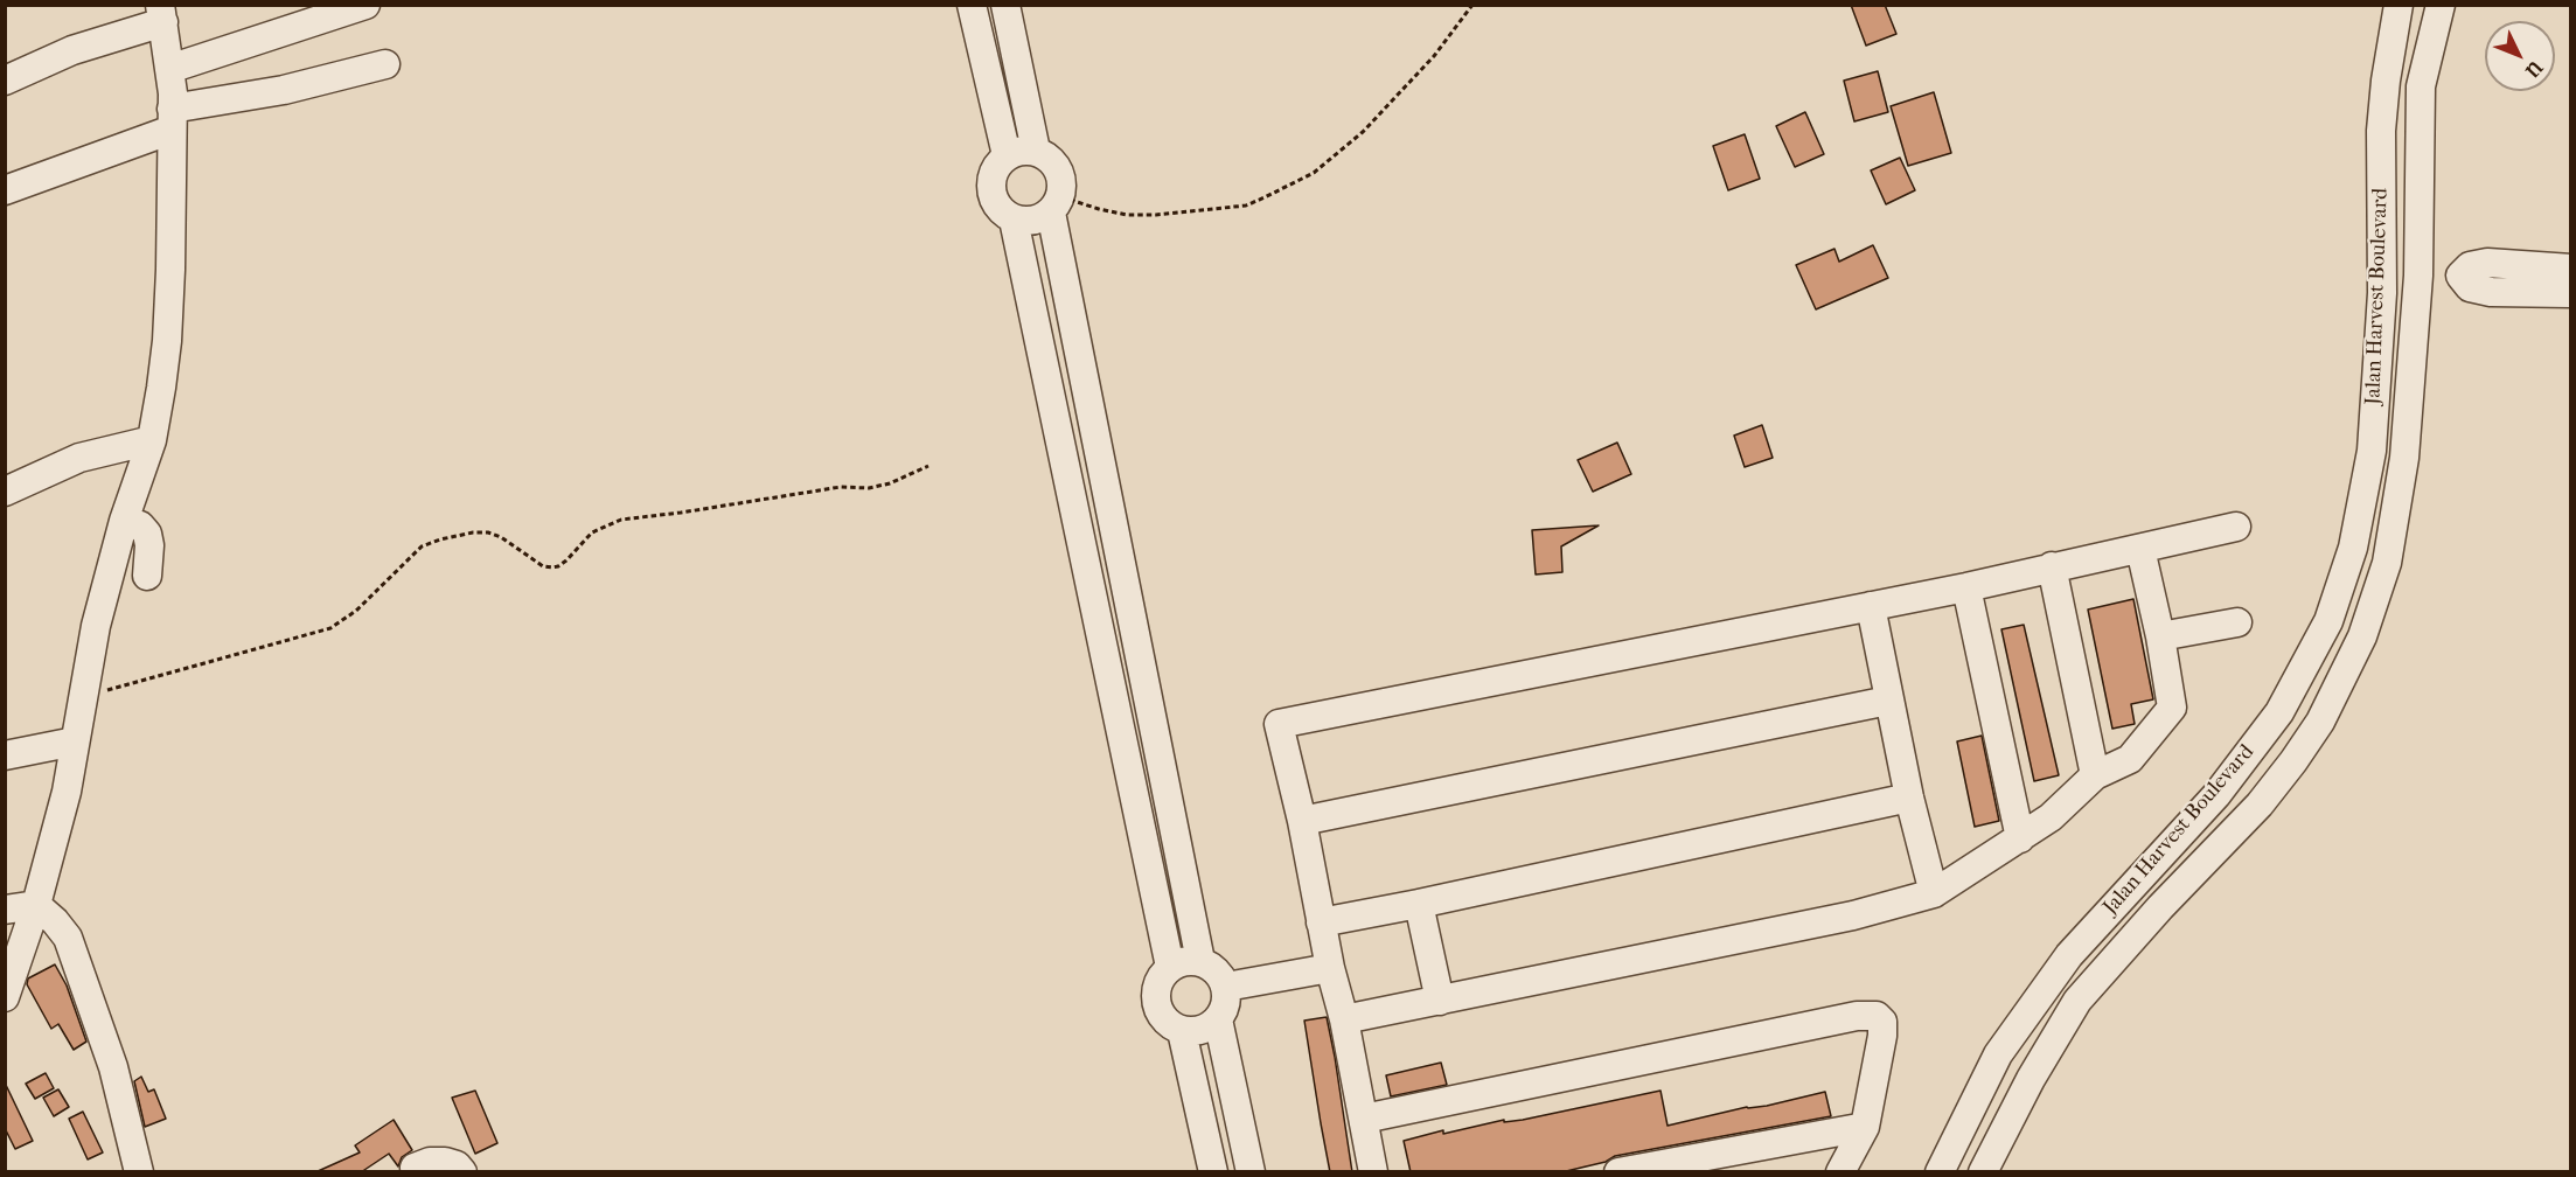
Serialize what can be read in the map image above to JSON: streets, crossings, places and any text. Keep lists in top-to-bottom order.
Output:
{
  "streets": {
    "street": ["Jalan Harvest Boulevard"]
  },
  "north": "bottom right"
}
